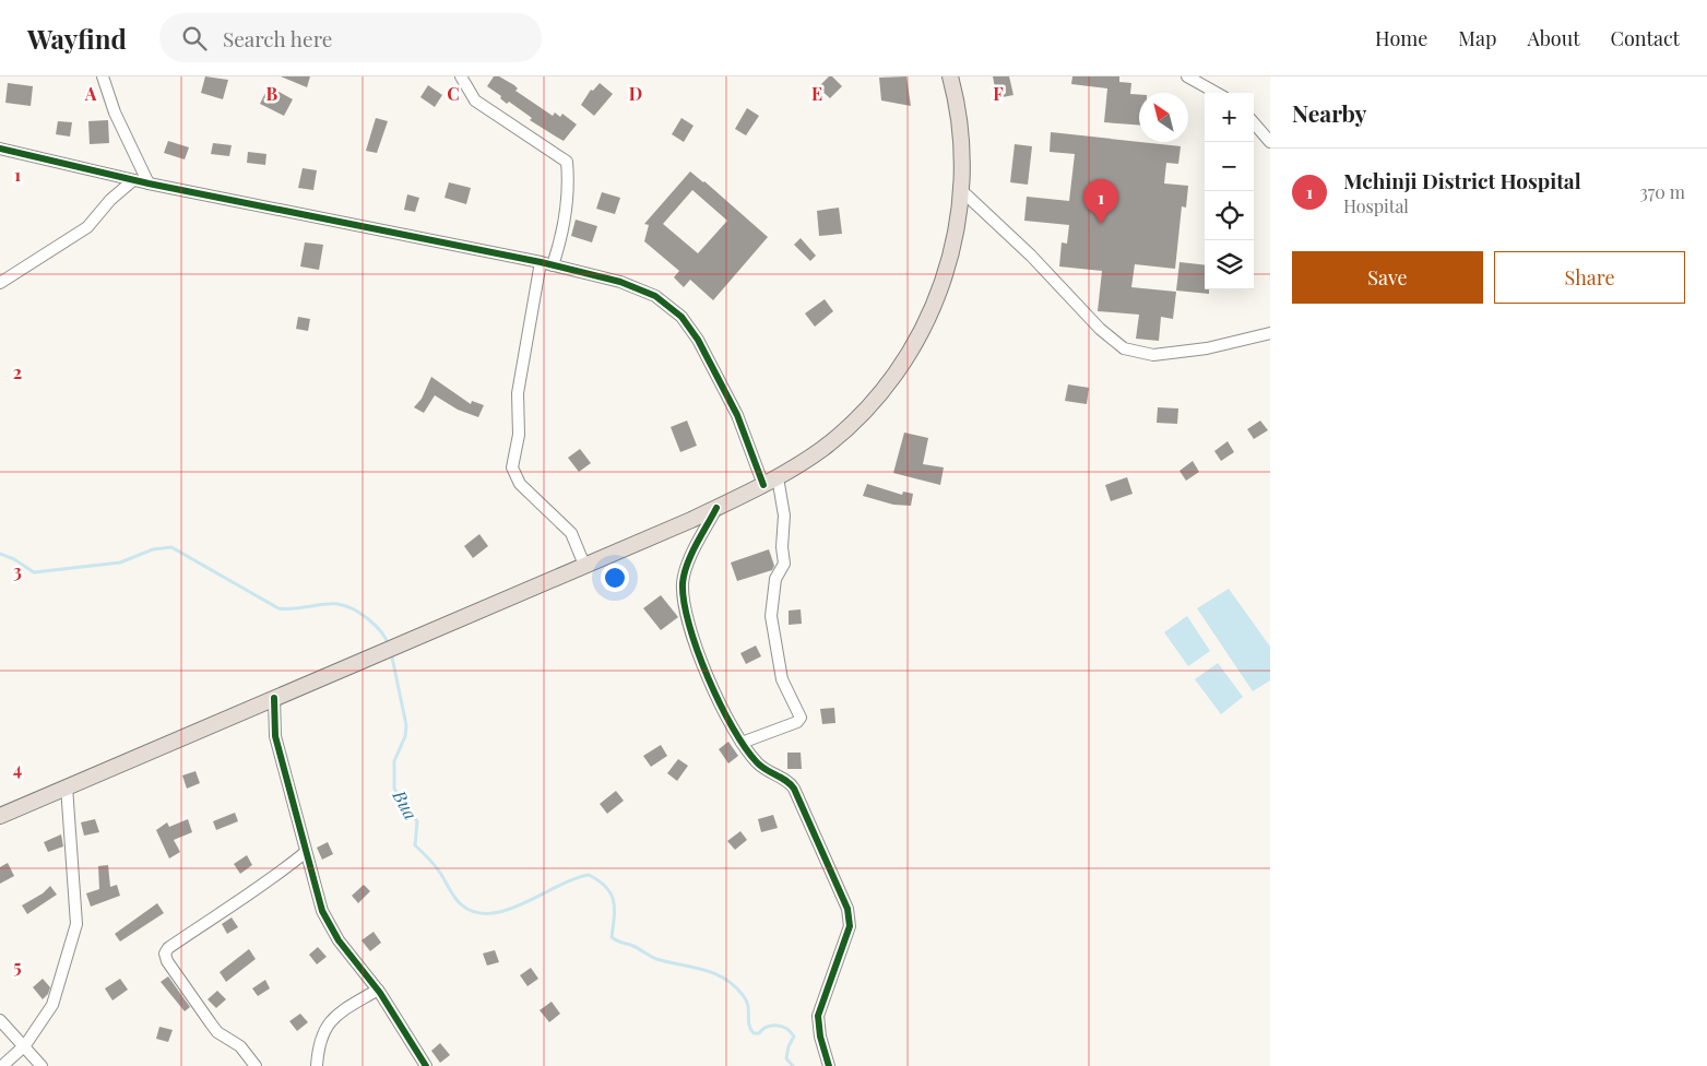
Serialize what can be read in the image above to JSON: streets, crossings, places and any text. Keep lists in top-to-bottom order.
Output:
{
  "water": ["Bua"],
  "north": "top left",
  "page": {
    "header": "Wayfind",
    "search": "Search here",
    "nav": [
      "Home",
      "Map",
      "About",
      "Contact"
    ],
    "heading": "Nearby",
    "map_buttons": ["+", "−"],
    "list": [
      {
        "mark": "1",
        "name": "Mchinji District Hospital",
        "note": "Hospital",
        "value": "370 m"
      }
    ],
    "pins": "1",
    "buttons": ["Save", "Share"]
  },
  "grid": {
    "columns": [
      "A",
      "B",
      "C",
      "D",
      "E",
      "F"
    ],
    "rows": [
      "1",
      "2",
      "3",
      "4",
      "5"
    ]
  }
}
